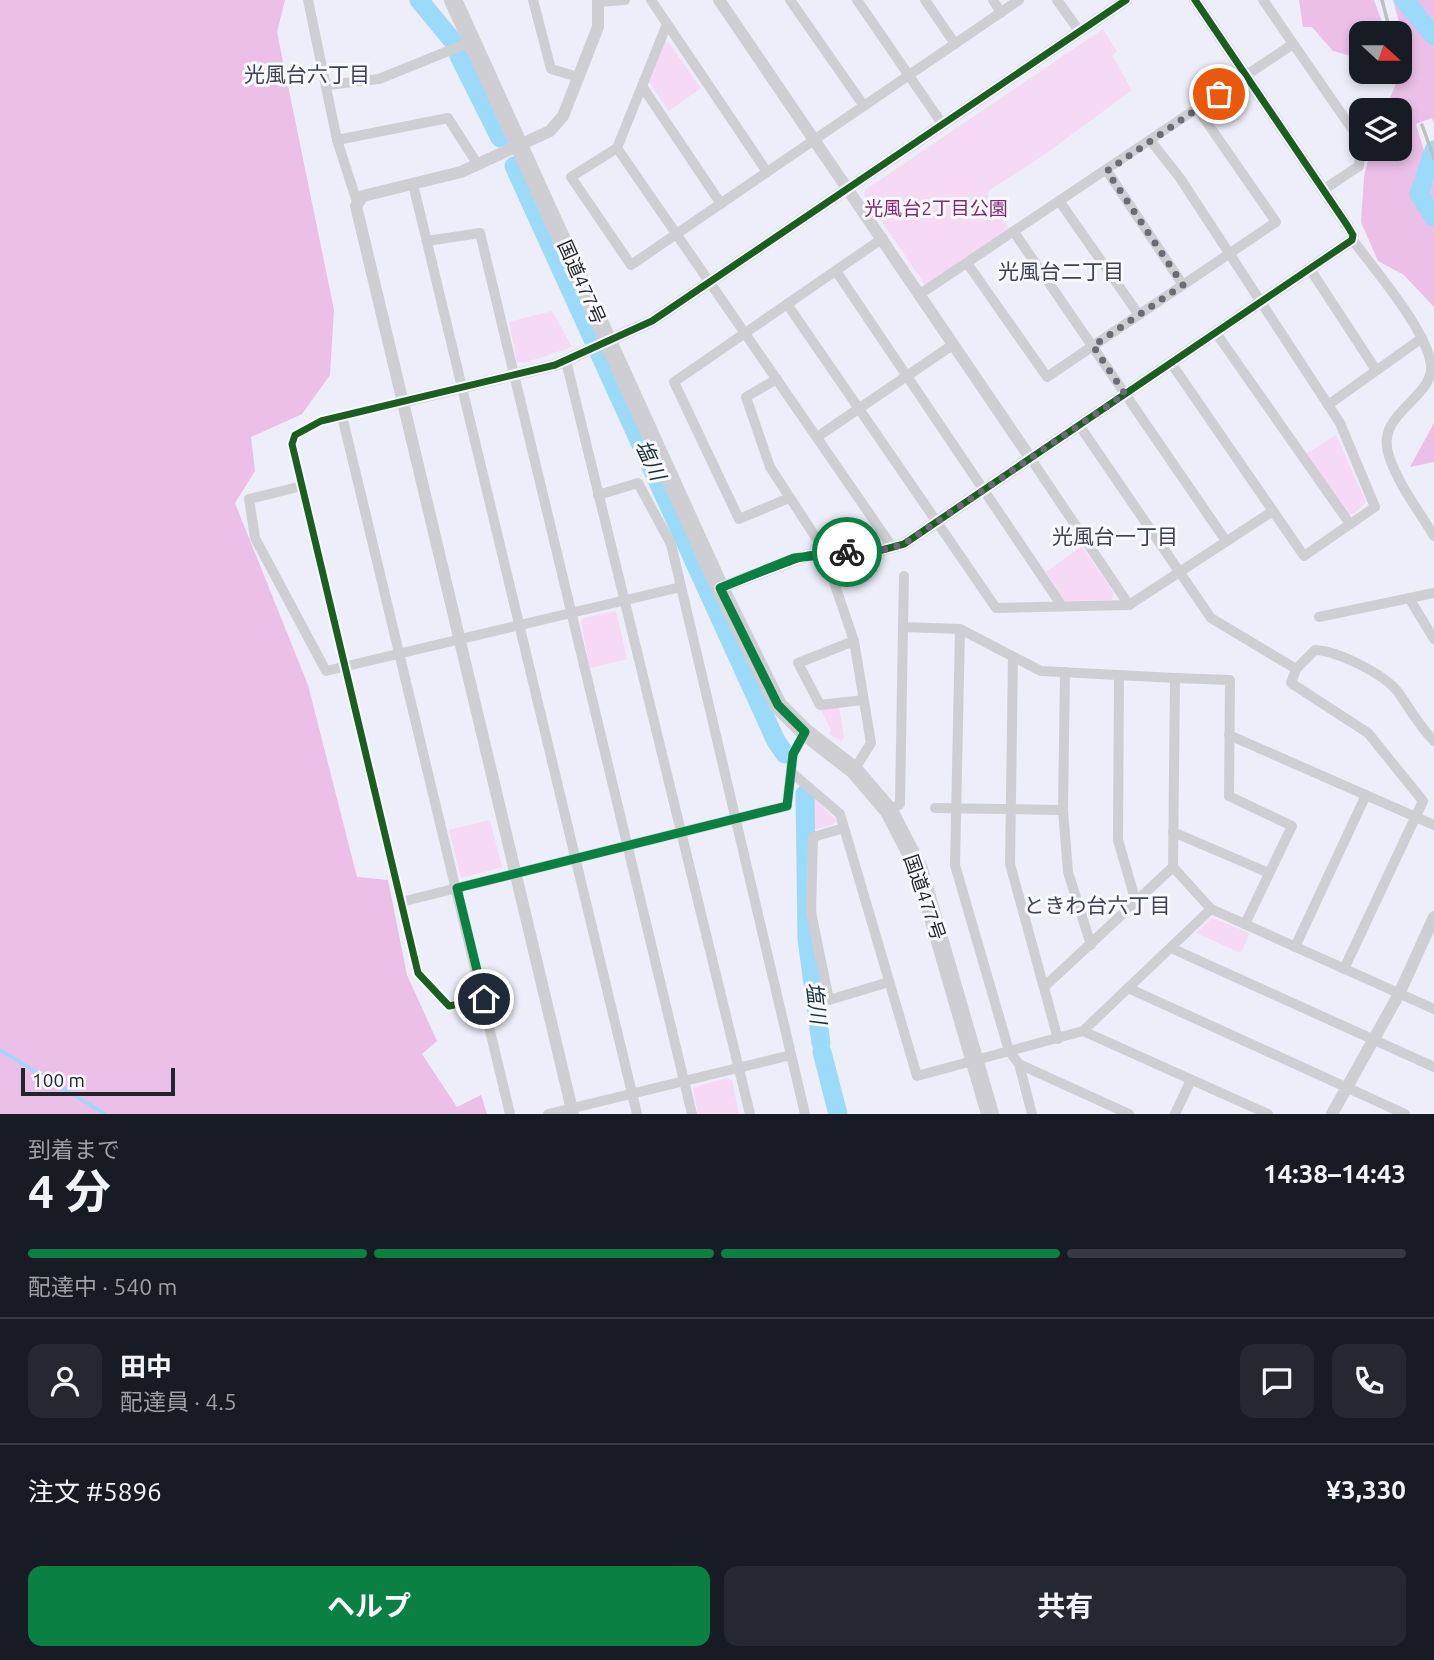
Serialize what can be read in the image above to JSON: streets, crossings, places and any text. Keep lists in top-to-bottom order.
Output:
{
  "streets": {
    "highway": ["国道477号"]
  },
  "districts": [
    "光風台六丁目",
    "光風台二丁目",
    "光風台一丁目",
    "ときわ台六丁目"
  ],
  "water": ["塩川"],
  "parks": ["光風台2丁目公園"],
  "scale_bar": "100 m",
  "north": "right",
  "page": {
    "scale": "100 m",
    "heading": ["4 分", "到着まで", "14:38–14:43"],
    "panel": [
      "田中",
      "配達員 · 4.5",
      "注文 #5896",
      "¥3,330"
    ],
    "bar": "配達中 · 540 m",
    "buttons": ["ヘルプ", "共有"]
  }
}
